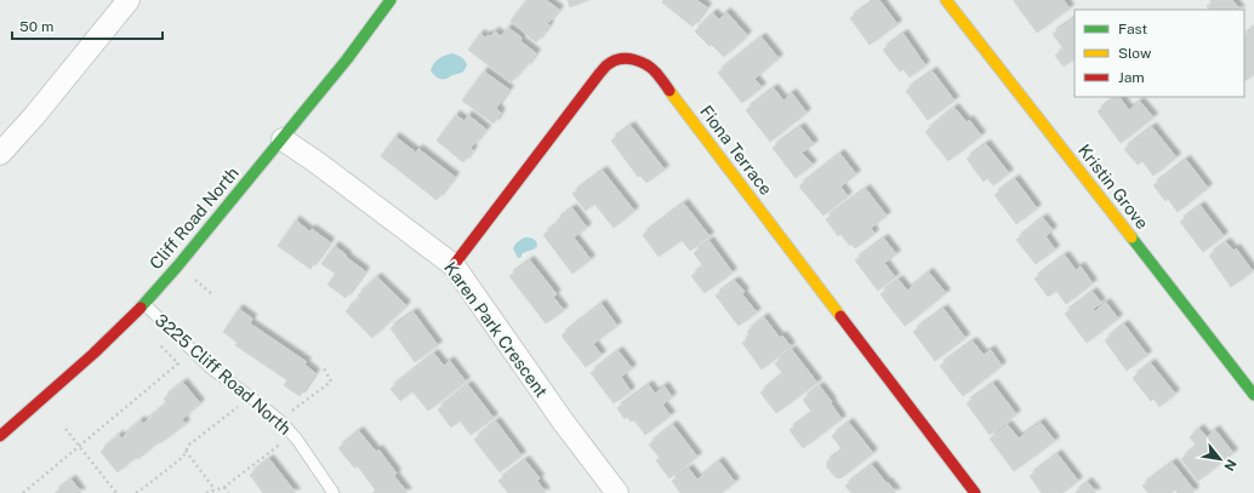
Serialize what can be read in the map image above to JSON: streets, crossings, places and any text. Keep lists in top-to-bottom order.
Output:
{
  "streets": {
    "street": [
      "Fiona Terrace",
      "Kristin Grove",
      "Cliff Road North",
      "Karen Park Crescent"
    ],
    "lane": ["3225 Cliff Road North"]
  },
  "crossings": [
    ["Fiona Terrace", "Karen Park Crescent"],
    ["Cliff Road North", "Karen Park Crescent"],
    ["Cliff Road North", "3225 Cliff Road North"]
  ],
  "legend": ["Fast", "Slow", "Jam"],
  "scale_bar": "50 m",
  "north": "bottom right"
}
